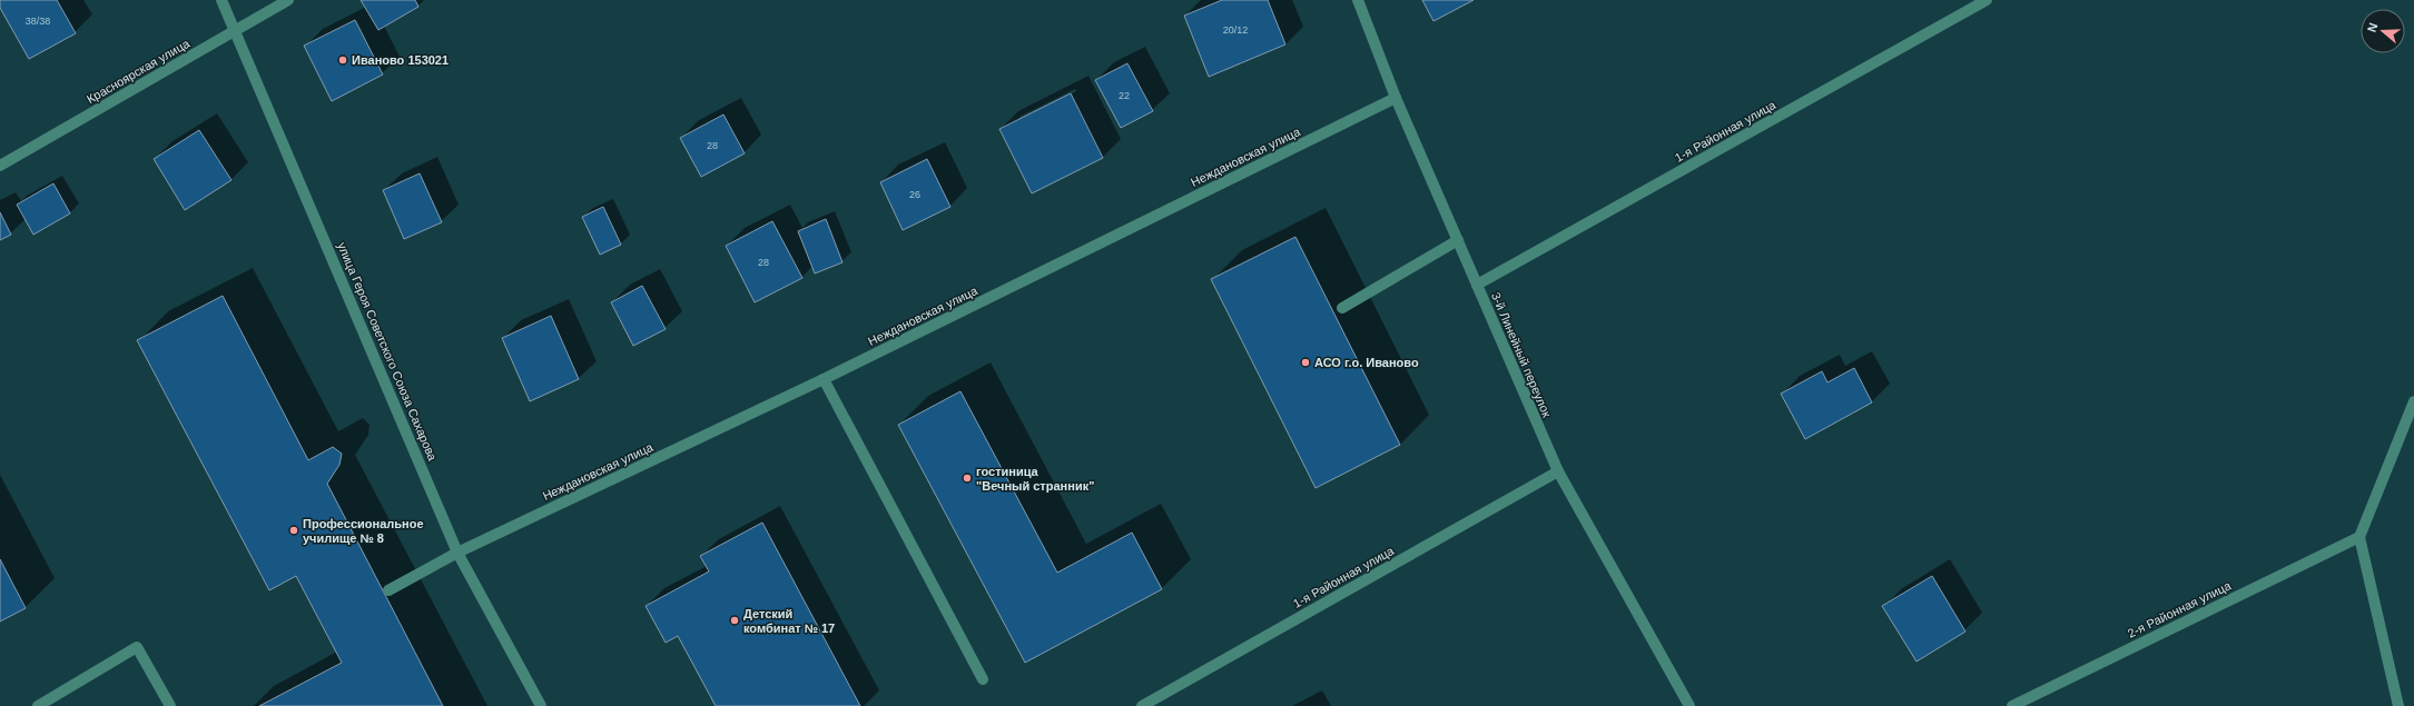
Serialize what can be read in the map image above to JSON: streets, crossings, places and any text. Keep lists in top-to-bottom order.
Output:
{
  "streets": {
    "street": [
      "Красноярская улица",
      "1-я Районная улица",
      "Неждановская улица",
      "улица Героя Советского Союза Сахарова",
      "3-й Линейный переулок",
      "2-я Районная улица"
    ]
  },
  "crossings": [
    ["Красноярская улица", "улица Героя Советского Союза Сахарова"],
    ["1-я Районная улица", "3-й Линейный переулок"],
    ["Неждановская улица", "улица Героя Советского Союза Сахарова"],
    ["Неждановская улица", "3-й Линейный переулок"]
  ],
  "places": [
    "Иваново 153021",
    "АСО г.о. Иваново",
    "гостиница \"Вечный странник\"",
    "Профессиональное училище № 8",
    "Детский комбинат № 17"
  ],
  "house_numbers": [
    "38/38",
    "20/12",
    "22",
    "28",
    "26",
    "28"
  ],
  "north": "left"
}
